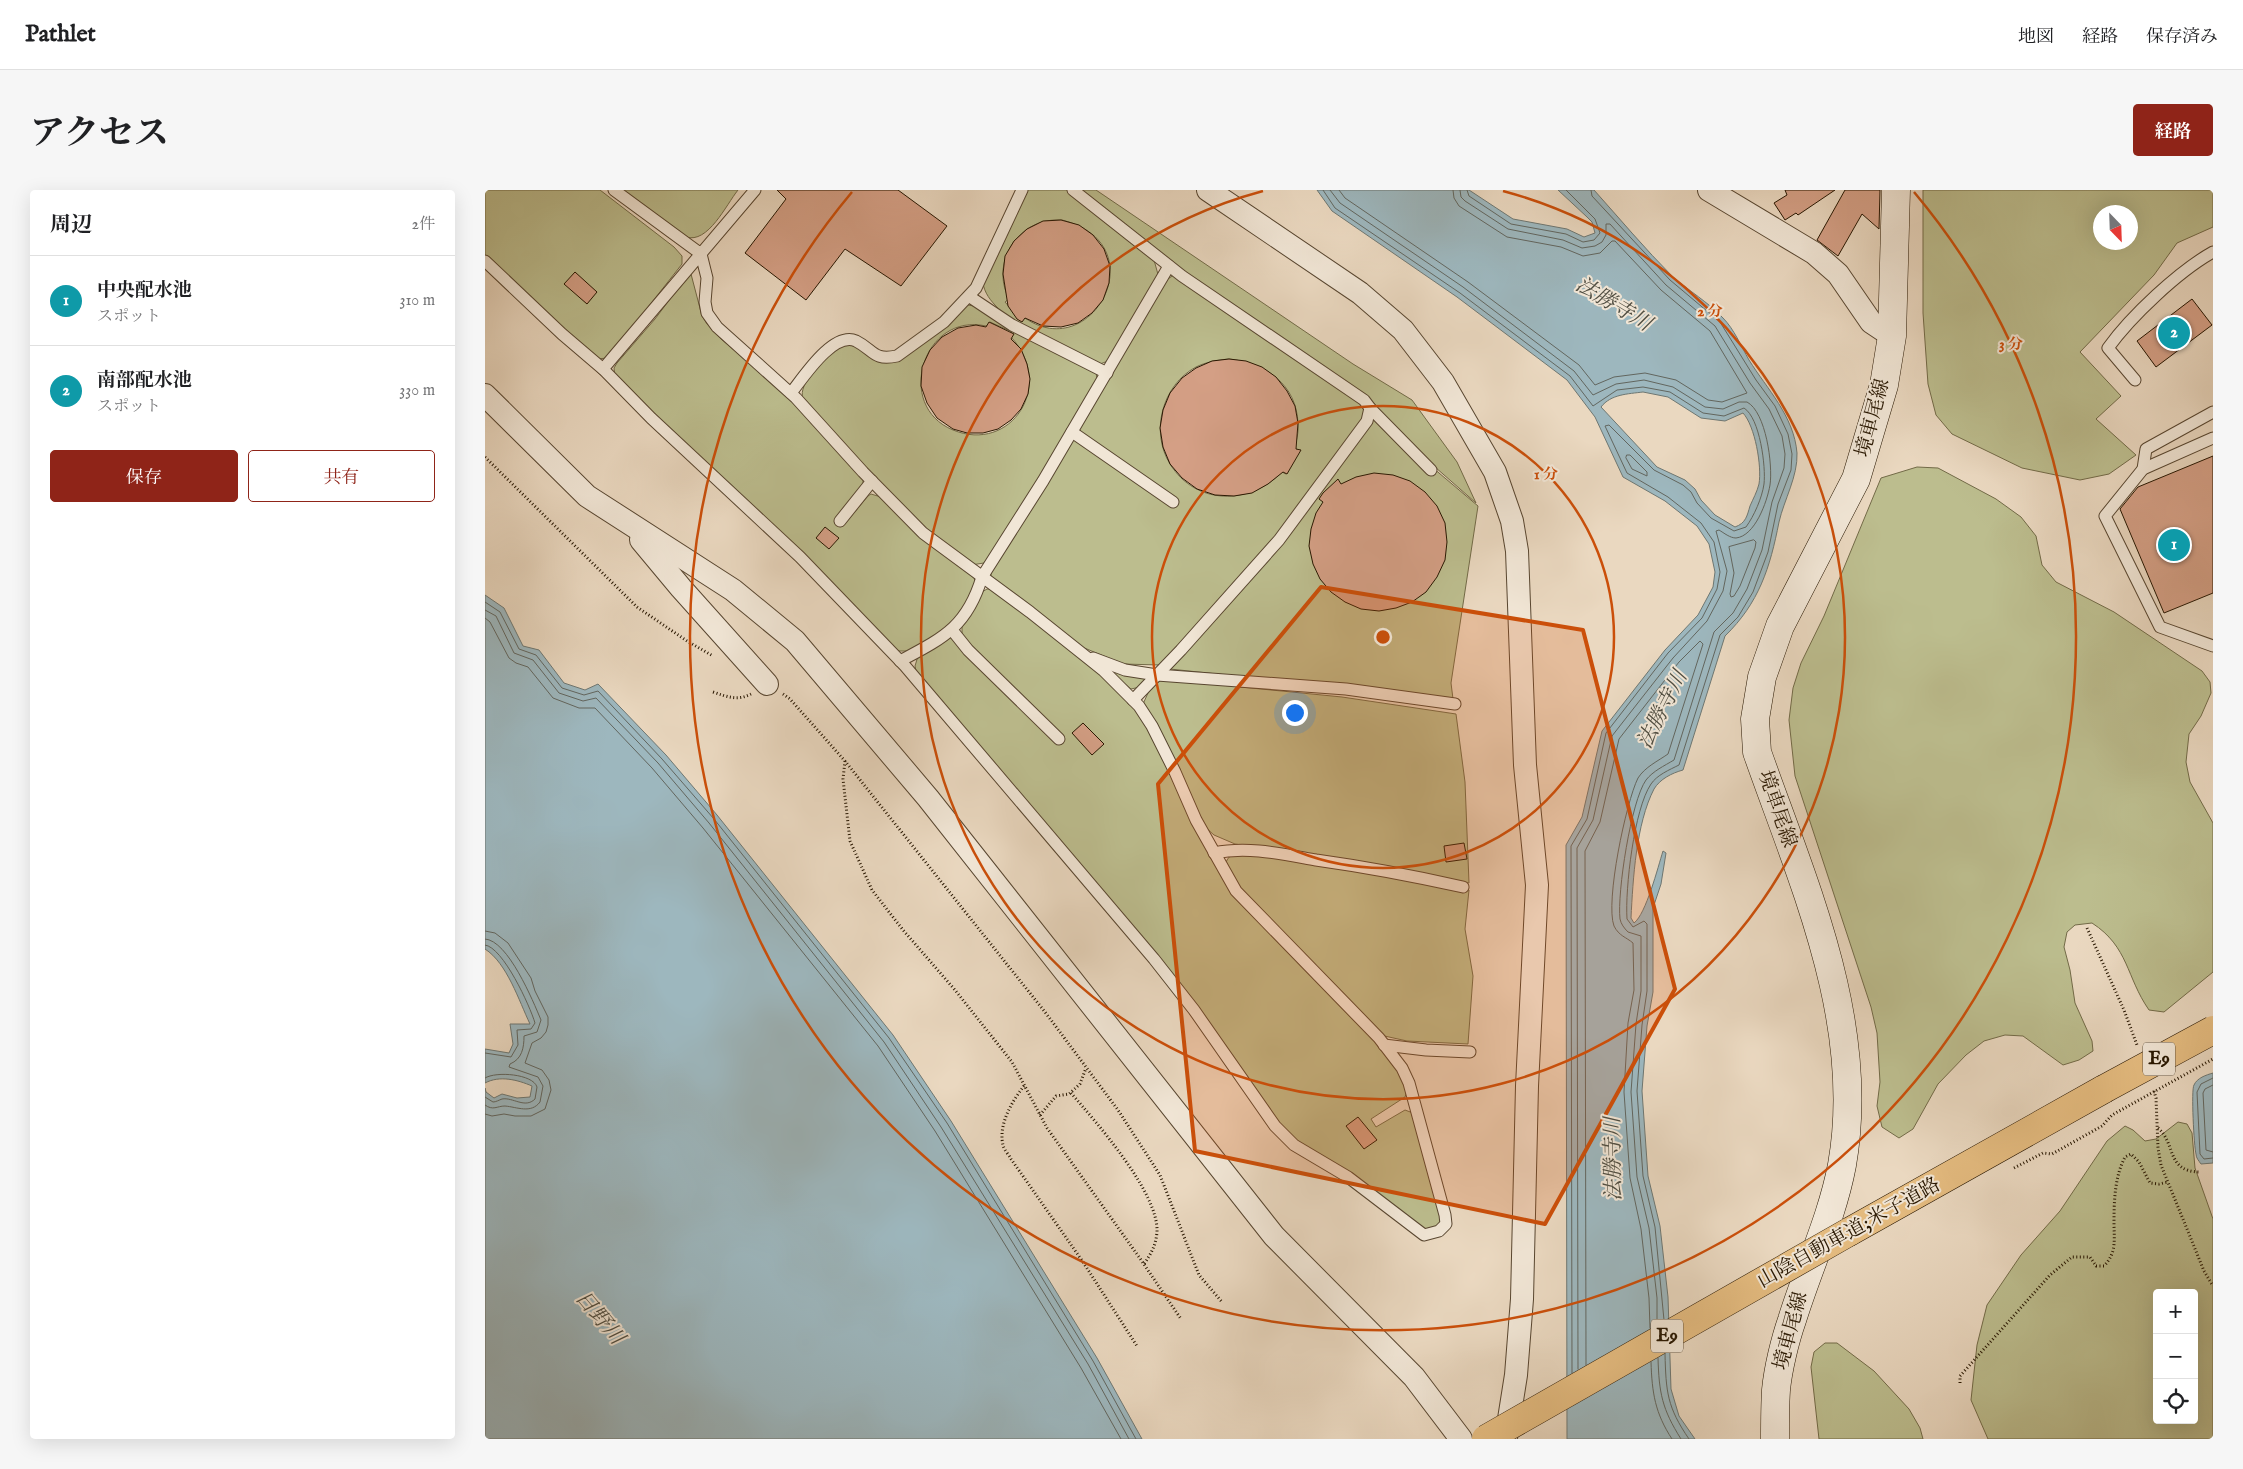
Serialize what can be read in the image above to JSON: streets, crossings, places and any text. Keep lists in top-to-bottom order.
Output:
{
  "streets": {
    "highway": ["E9", "山陰自動車道;米子道路"],
    "main road": ["境車尾線"]
  },
  "water": ["法勝寺川", "日野川"],
  "north": "bottom right",
  "page": {
    "header": "Pathlet",
    "nav": ["地図", "経路", "保存済み"],
    "title": "アクセス",
    "buttons": [
      "経路",
      ["保存", "共有"]
    ],
    "heading": ["周辺", "2件"],
    "list": [
      {
        "mark": "1",
        "name": "中央配水池",
        "note": "スポット",
        "value": "310 m"
      },
      {
        "mark": "2",
        "name": "南部配水池",
        "note": "スポット",
        "value": "330 m"
      }
    ],
    "pins": ["2", "1"],
    "map_buttons": ["+", "−"]
  },
  "rings": ["2 分", "3 分", "1 分"]
}
